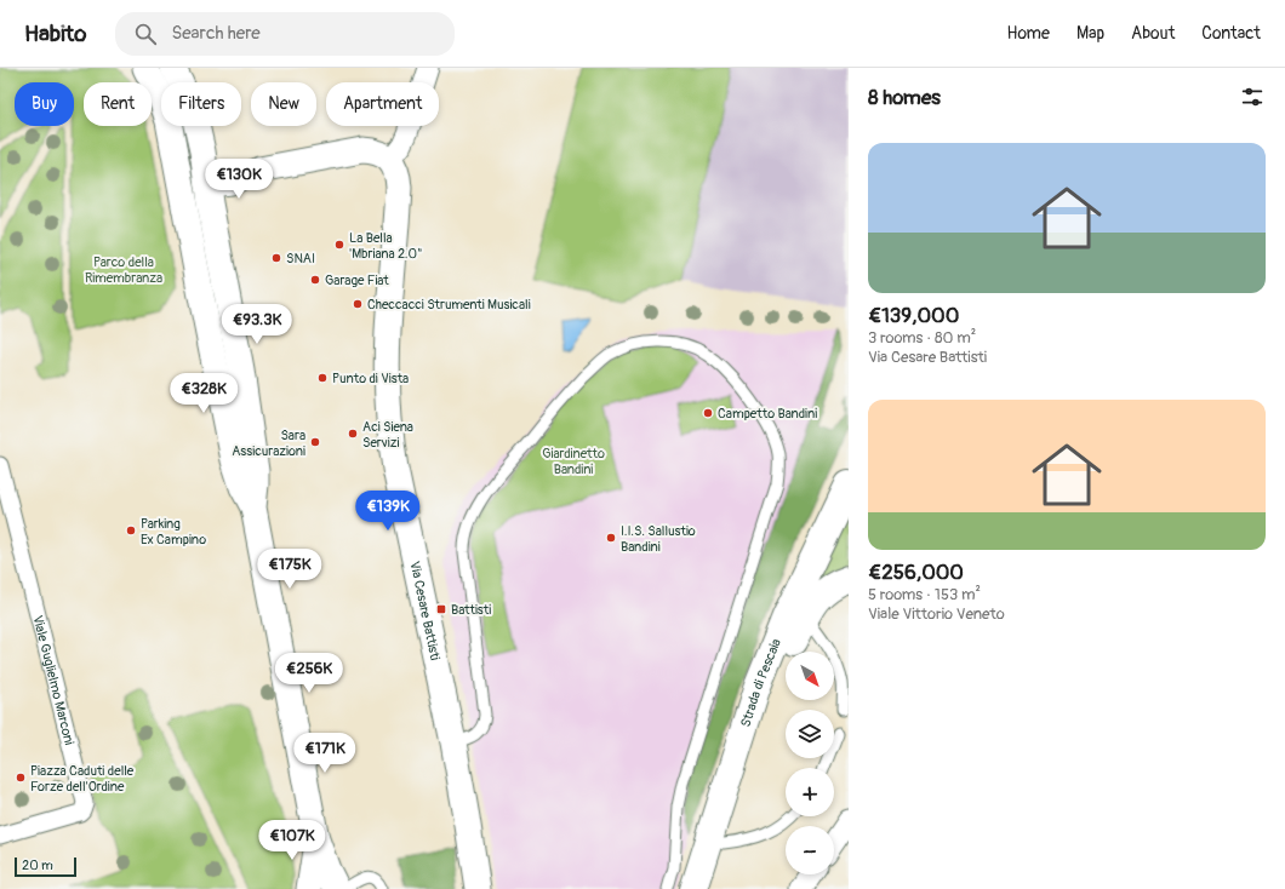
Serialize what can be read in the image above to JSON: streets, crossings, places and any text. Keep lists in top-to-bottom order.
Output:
{
  "streets": {
    "main road": ["Strada di Pescaia"],
    "street": ["Via Cesare Battisti", "Viale Guglielmo Marconi"]
  },
  "parks": ["Parco della Rimembranza", "Giardinetto Bandini"],
  "places": {
    "other": [
      "La Bella 'Mbriana 2.0\"",
      "SNAI",
      "Garage Fiat",
      "Checcacci Strumenti Musicali",
      "Punto di Vista",
      "Campetto Bandini",
      "Aci Siena Servizi",
      "Sara Assicurazioni",
      "Parking Ex Campino",
      "I.I.S. Sallustio Bandini",
      "Piazza Caduti delle Forze dell'Ordine"
    ],
    "transit": ["Battisti"]
  },
  "scale_bar": "20 m",
  "north": "bottom right",
  "page": {
    "header": "Habito",
    "search": "Search here",
    "nav": [
      "Home",
      "Map",
      "About",
      "Contact"
    ],
    "heading": "8 homes",
    "chip": [
      "Buy",
      "Rent",
      "Filters",
      "New",
      "Apartment"
    ],
    "list": [
      {
        "name": "€139,000",
        "note": "3 rooms · 80 m² · Via Cesare Battisti"
      },
      {
        "name": "€256,000",
        "note": "5 rooms · 153 m² · Viale Vittorio Veneto"
      }
    ],
    "price": [
      "€130K",
      "€93.3K",
      "€328K",
      "€139K",
      "€175K",
      "€256K",
      "€171K",
      "€107K"
    ],
    "map_buttons": ["+", "−"],
    "scale": "20 m"
  }
}
